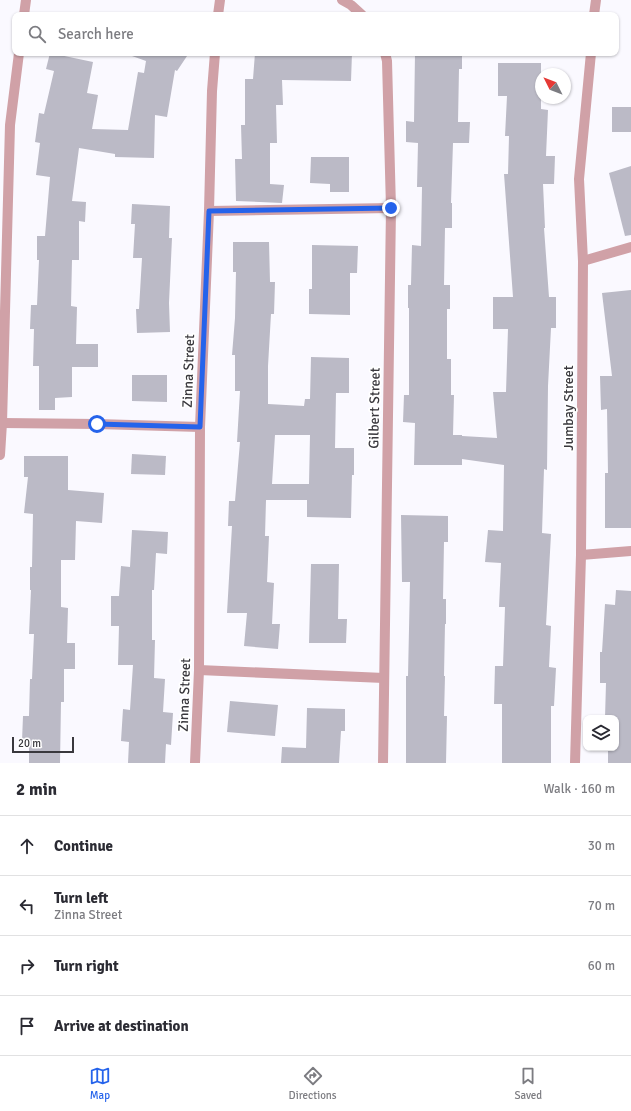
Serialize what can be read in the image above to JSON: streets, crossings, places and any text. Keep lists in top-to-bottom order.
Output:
{
  "streets": {
    "street": ["Zinna Street", "Gilbert Street", "Jumbay Street"]
  },
  "scale_bar": "20 m",
  "north": "top left",
  "page": {
    "search": "Search here",
    "scale": "20 m",
    "heading": ["2 min", "Walk · 160 m"],
    "list": [
      ["Continue", "30 m"],
      ["Turn left", "Zinna Street", "70 m"],
      ["Turn right", "60 m"],
      "Arrive at destination"
    ],
    "nav": ["Map", "Directions", "Saved"]
  }
}
